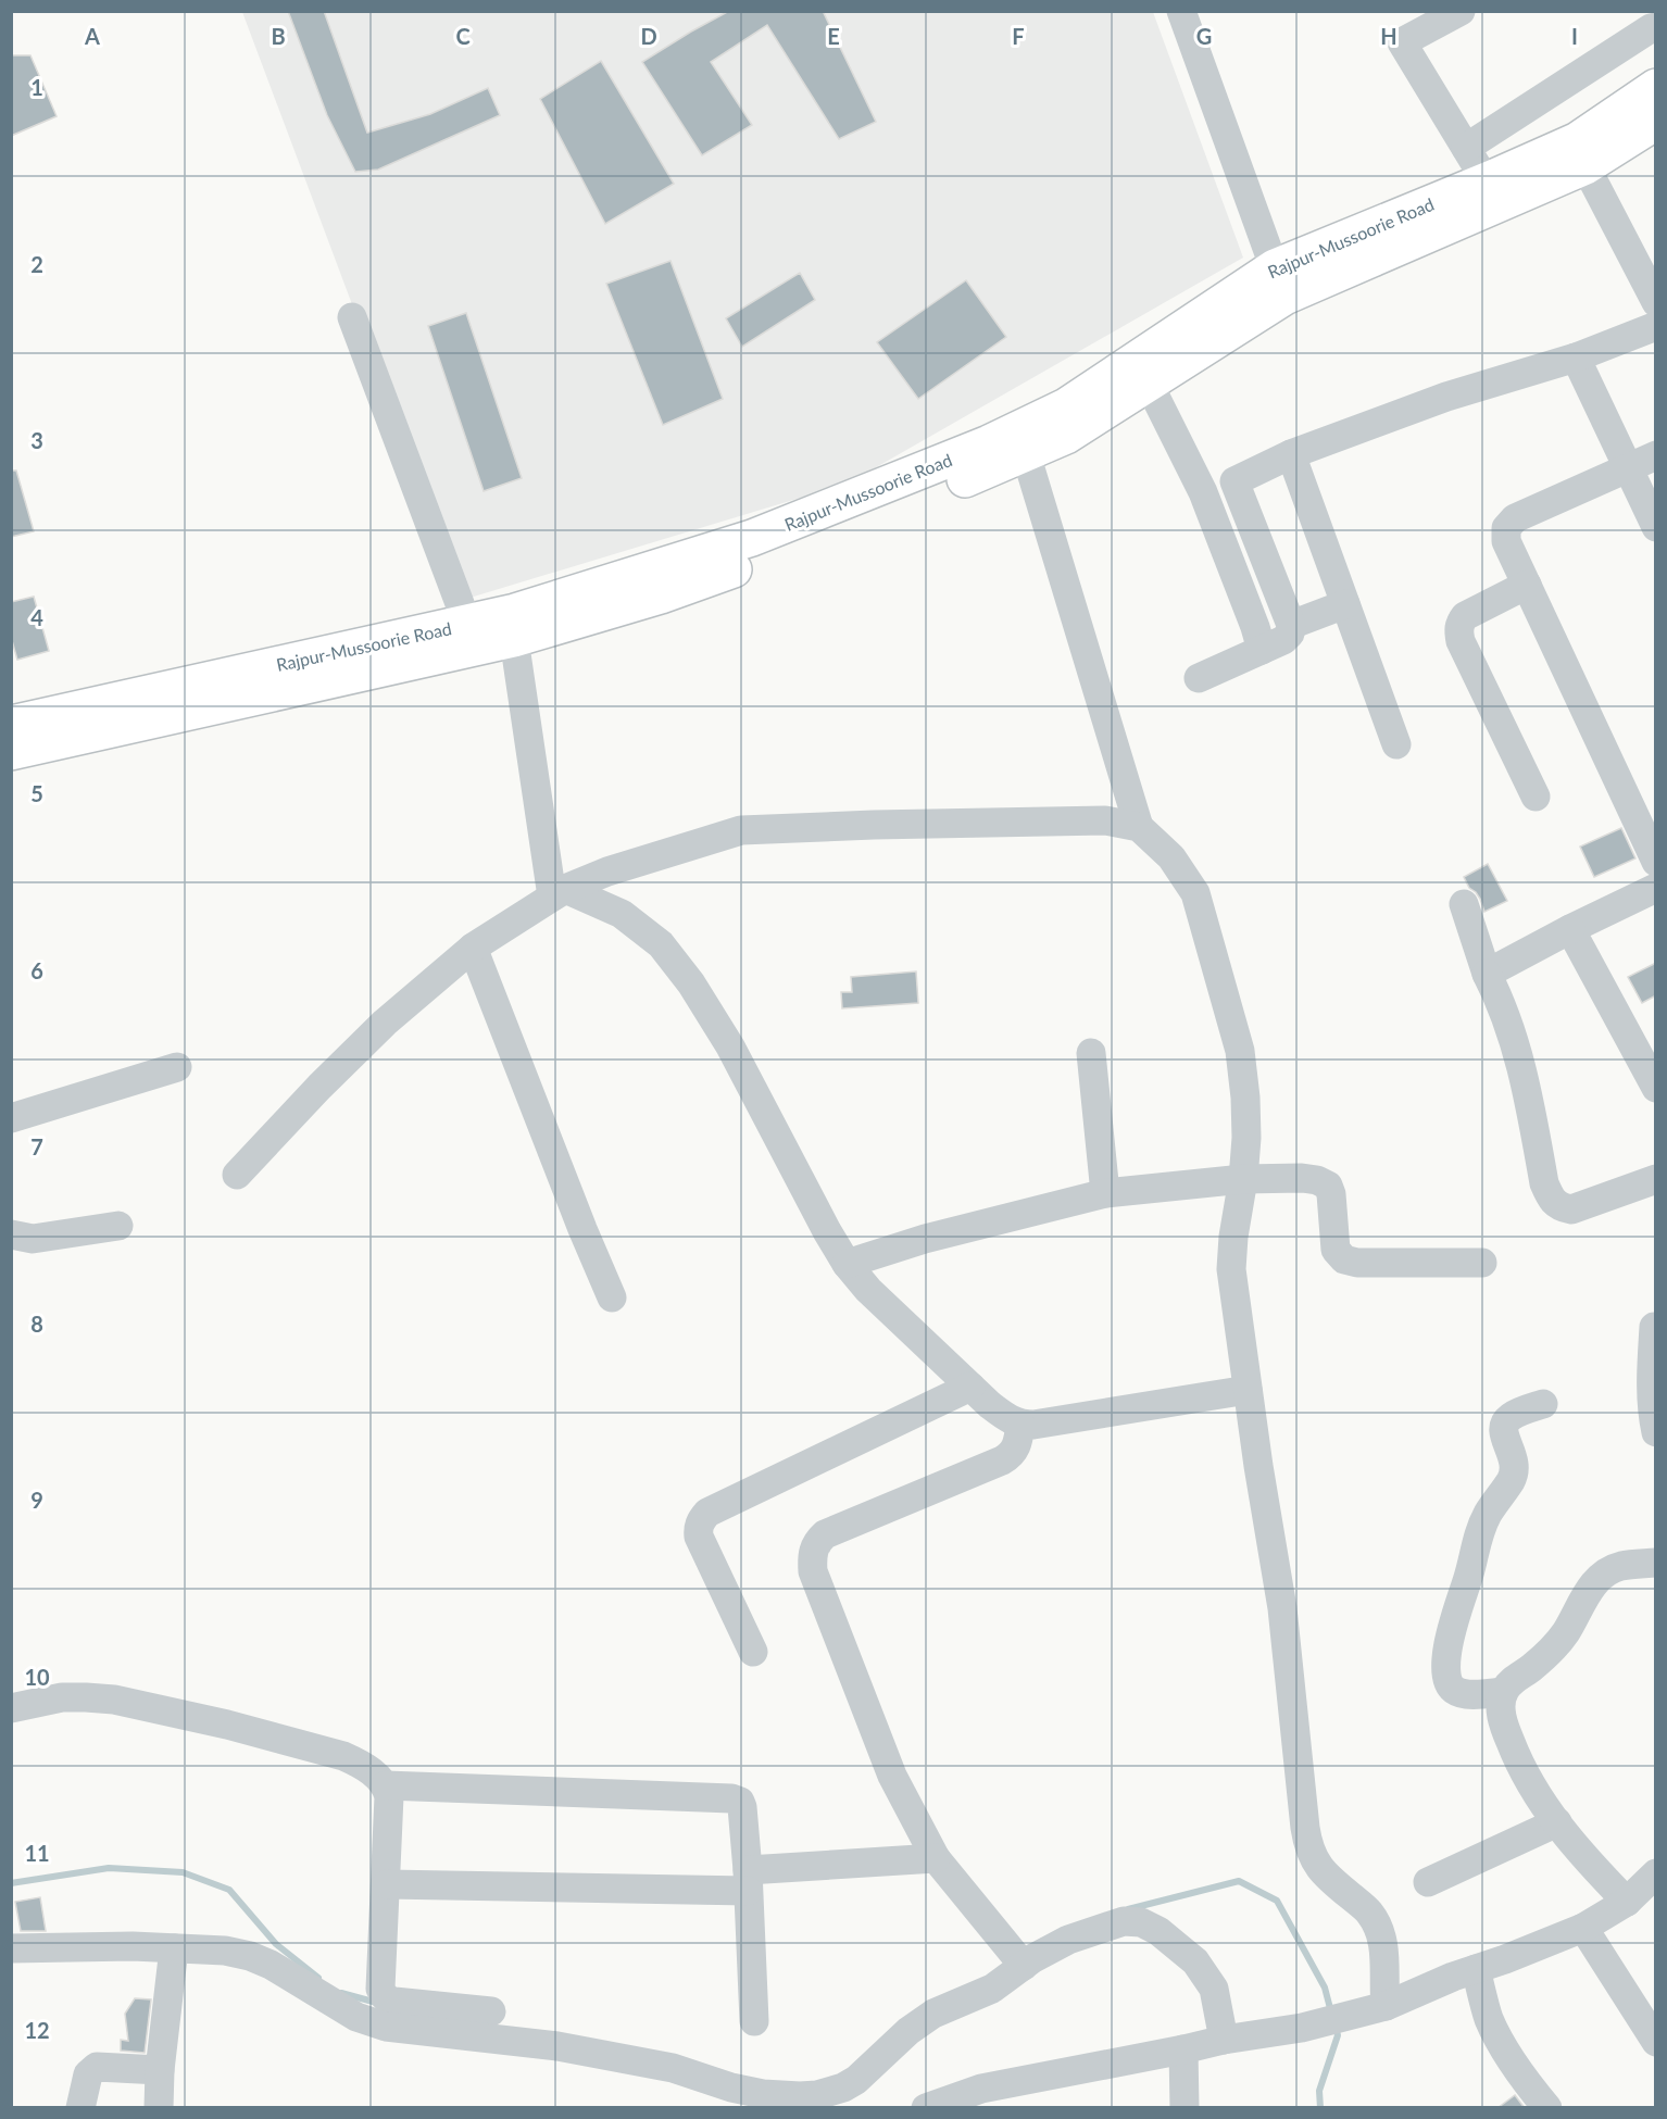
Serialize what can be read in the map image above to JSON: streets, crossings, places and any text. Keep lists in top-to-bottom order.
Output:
{
  "streets": {
    "main road": ["Rajpur-Mussoorie Road"]
  },
  "grid": {
    "columns": [
      "A",
      "B",
      "C",
      "D",
      "E",
      "F",
      "G",
      "H",
      "I"
    ],
    "rows": [
      "1",
      "2",
      "3",
      "4",
      "5",
      "6",
      "7",
      "8",
      "9",
      "10",
      "11",
      "12"
    ]
  }
}
